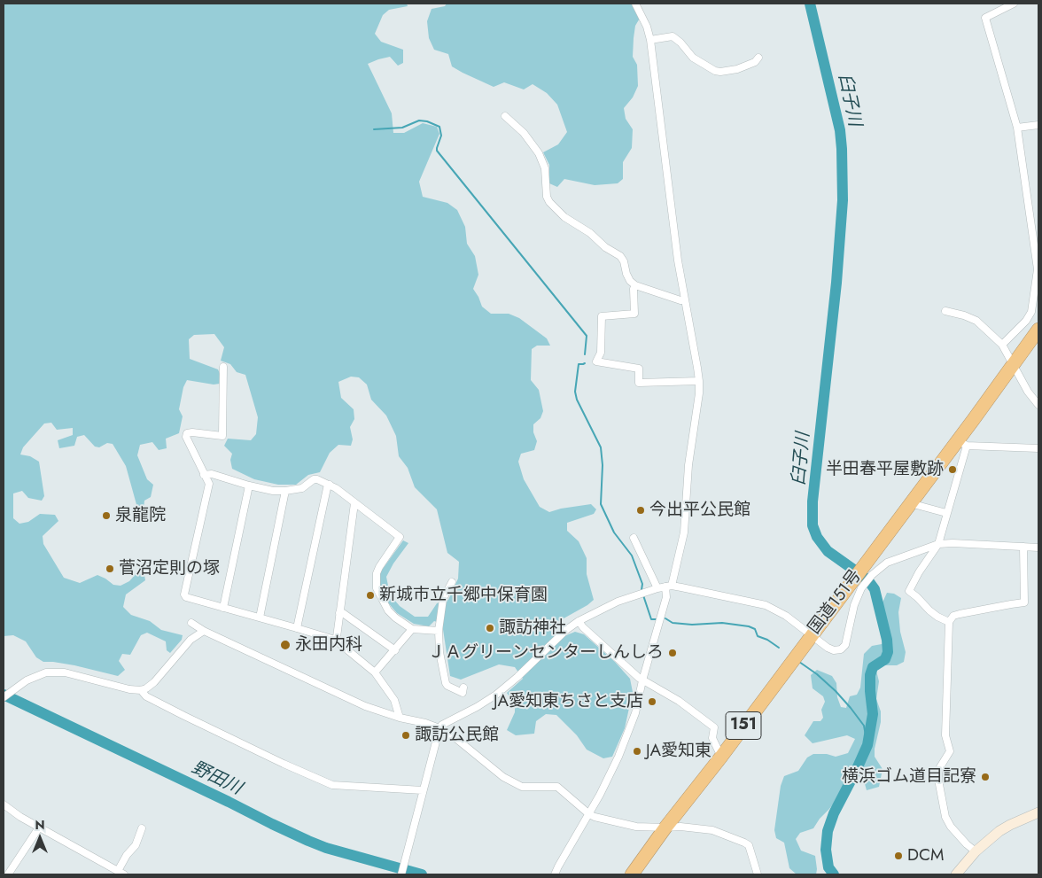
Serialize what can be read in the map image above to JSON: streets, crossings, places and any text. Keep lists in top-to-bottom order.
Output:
{
  "streets": {
    "highway": ["国道151号", "151"]
  },
  "water": ["臼子川", "野田川"],
  "places": [
    "半田春平屋敷跡",
    "今出平公民館",
    "泉龍院",
    "菅沼定則の塚",
    "新城市立千郷中保育園",
    "諏訪神社",
    "永田内科",
    "ＪＡグリーンセンターしんしろ",
    "JA愛知東ちさと支店",
    "諏訪公民館",
    "JA愛知東",
    "横浜ゴム道目記寮",
    "DCM"
  ],
  "north": "top"
}
